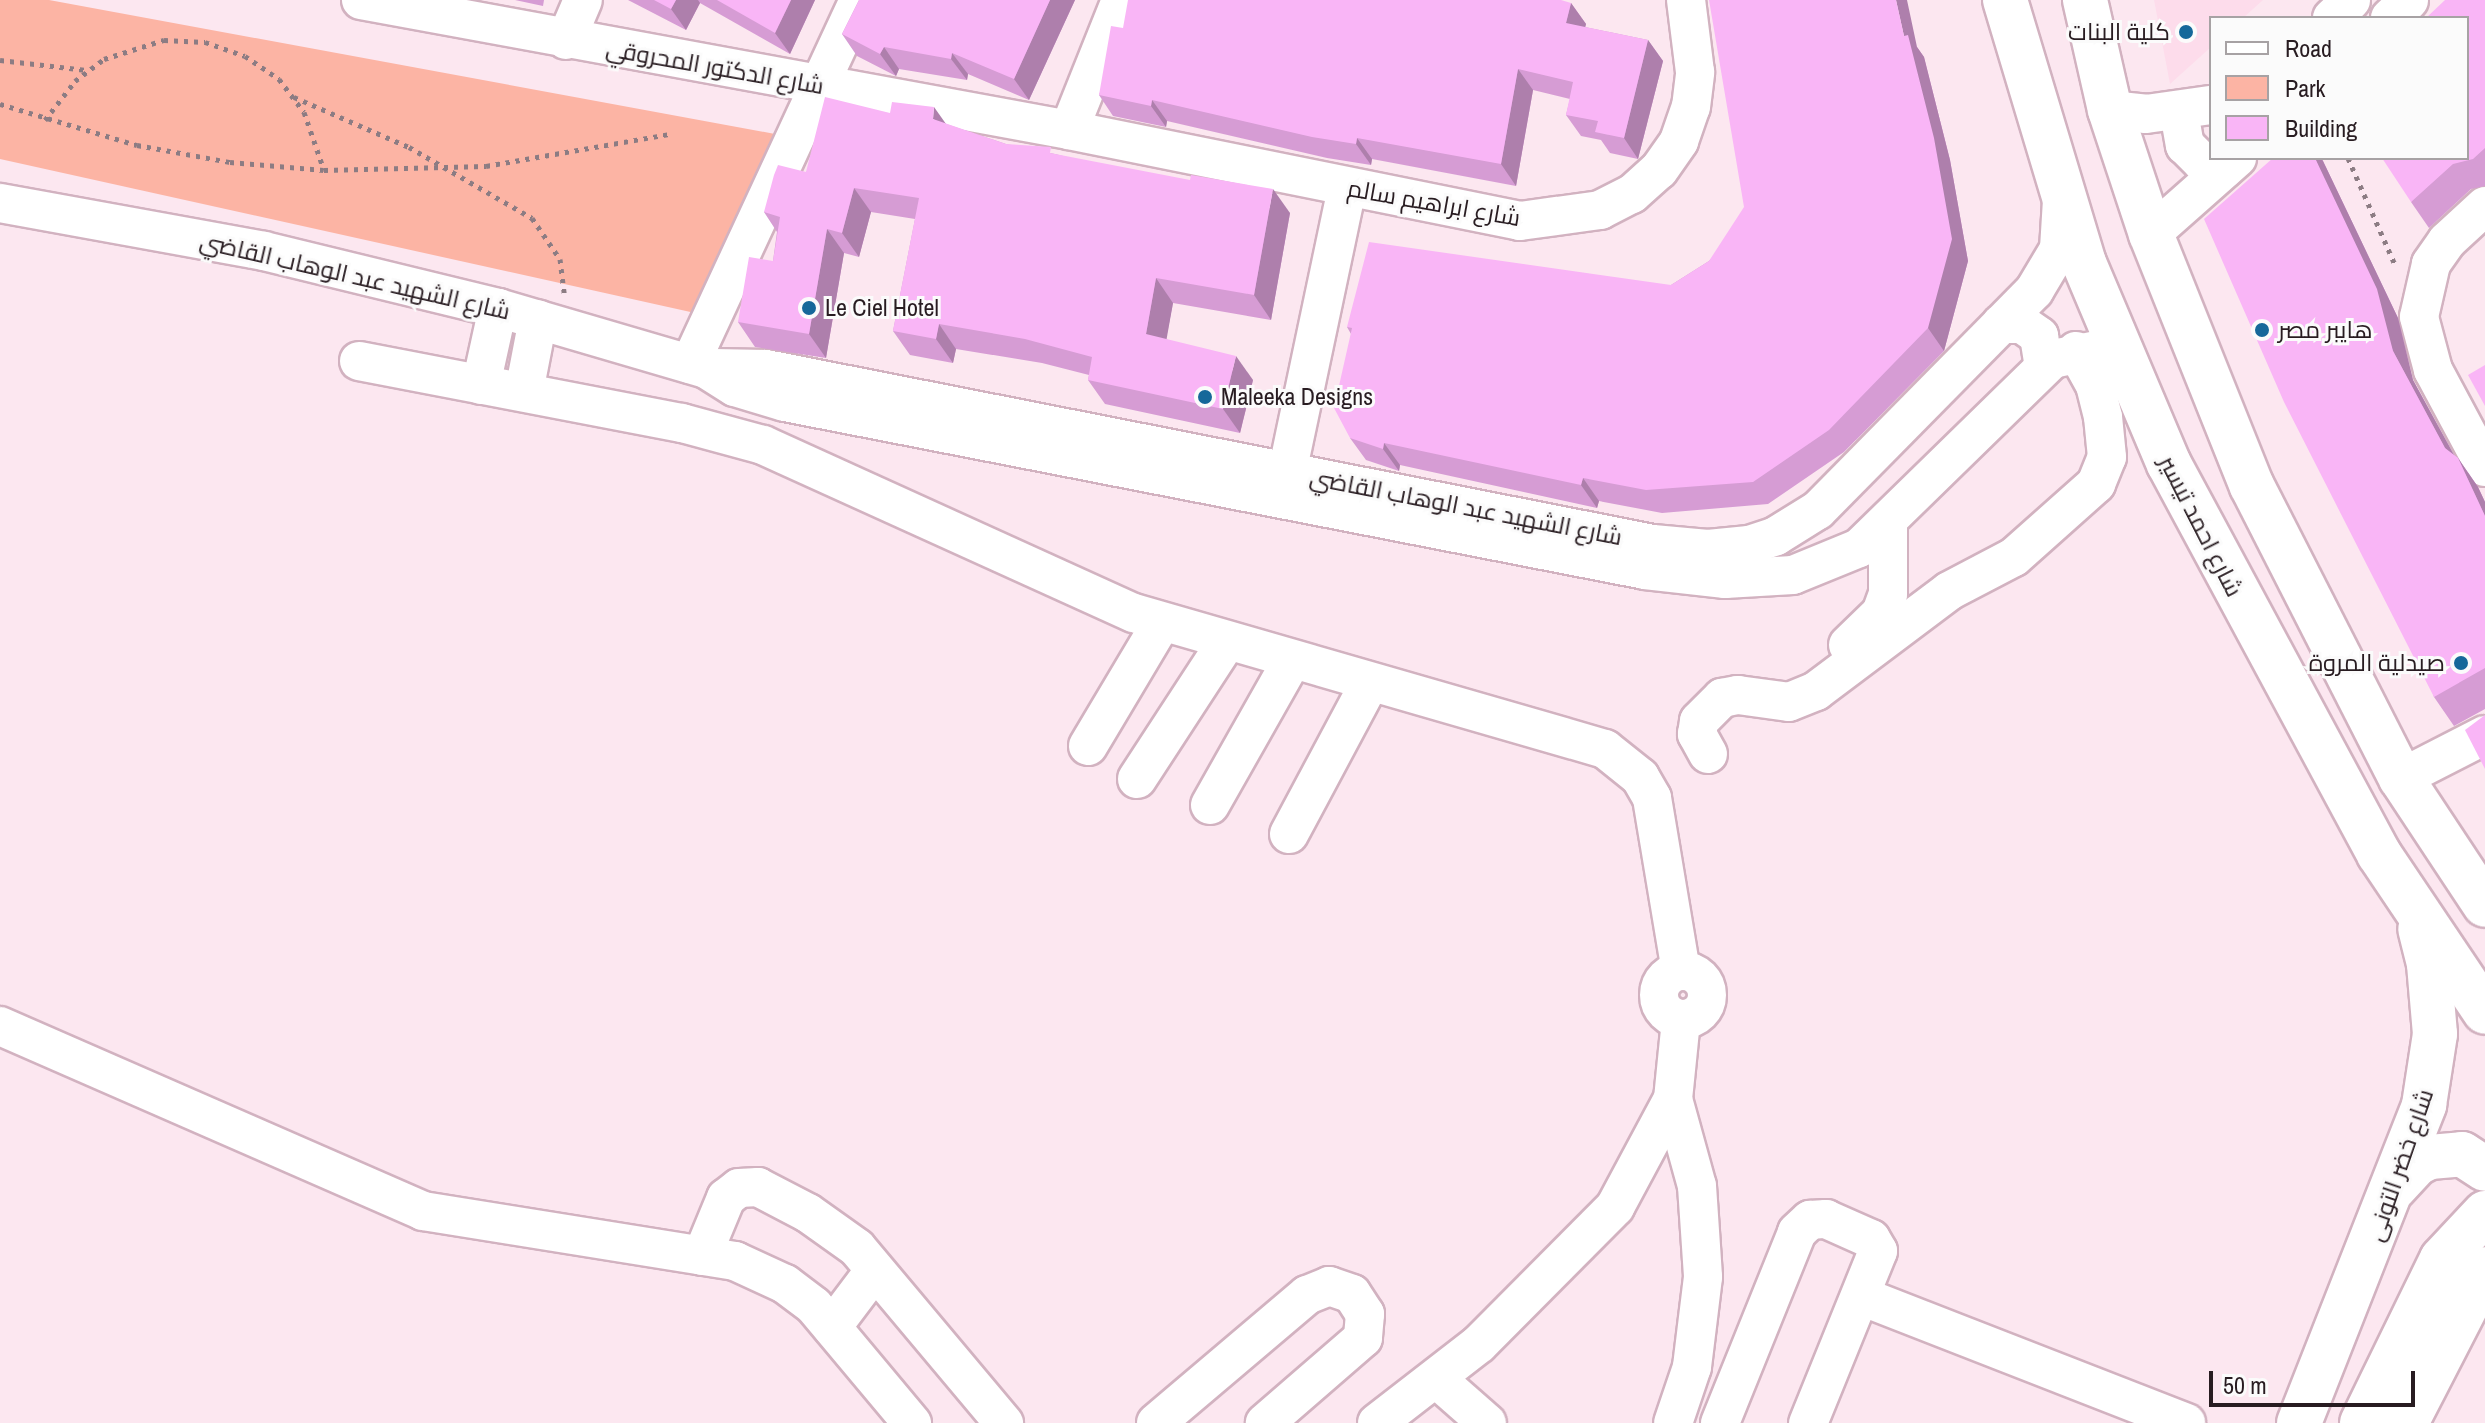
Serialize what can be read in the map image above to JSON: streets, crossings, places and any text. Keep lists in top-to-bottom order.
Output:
{
  "streets": {
    "main road": ["شارع احمد تيسير", "شارع خضر التونى"],
    "street": ["شارع الدكتور المحروقي", "شارع ابراهيم سالم", "شارع الشهيد عبد الوهاب القاضي"]
  },
  "crossings": [
    ["شارع الدكتور المحروقي", "شارع ابراهيم سالم"],
    ["شارع الشهيد عبد الوهاب القاضي", "شارع احمد تيسير"],
    ["شارع احمد تيسير", "شارع خضر التونى"]
  ],
  "places": [
    "كلية البنات",
    "Le Ciel Hotel",
    "هايبر مصر",
    "Maleeka Designs",
    "صيدلية المروة"
  ],
  "legend": ["Road", "Park", "Building"],
  "scale_bar": "50 m"
}
